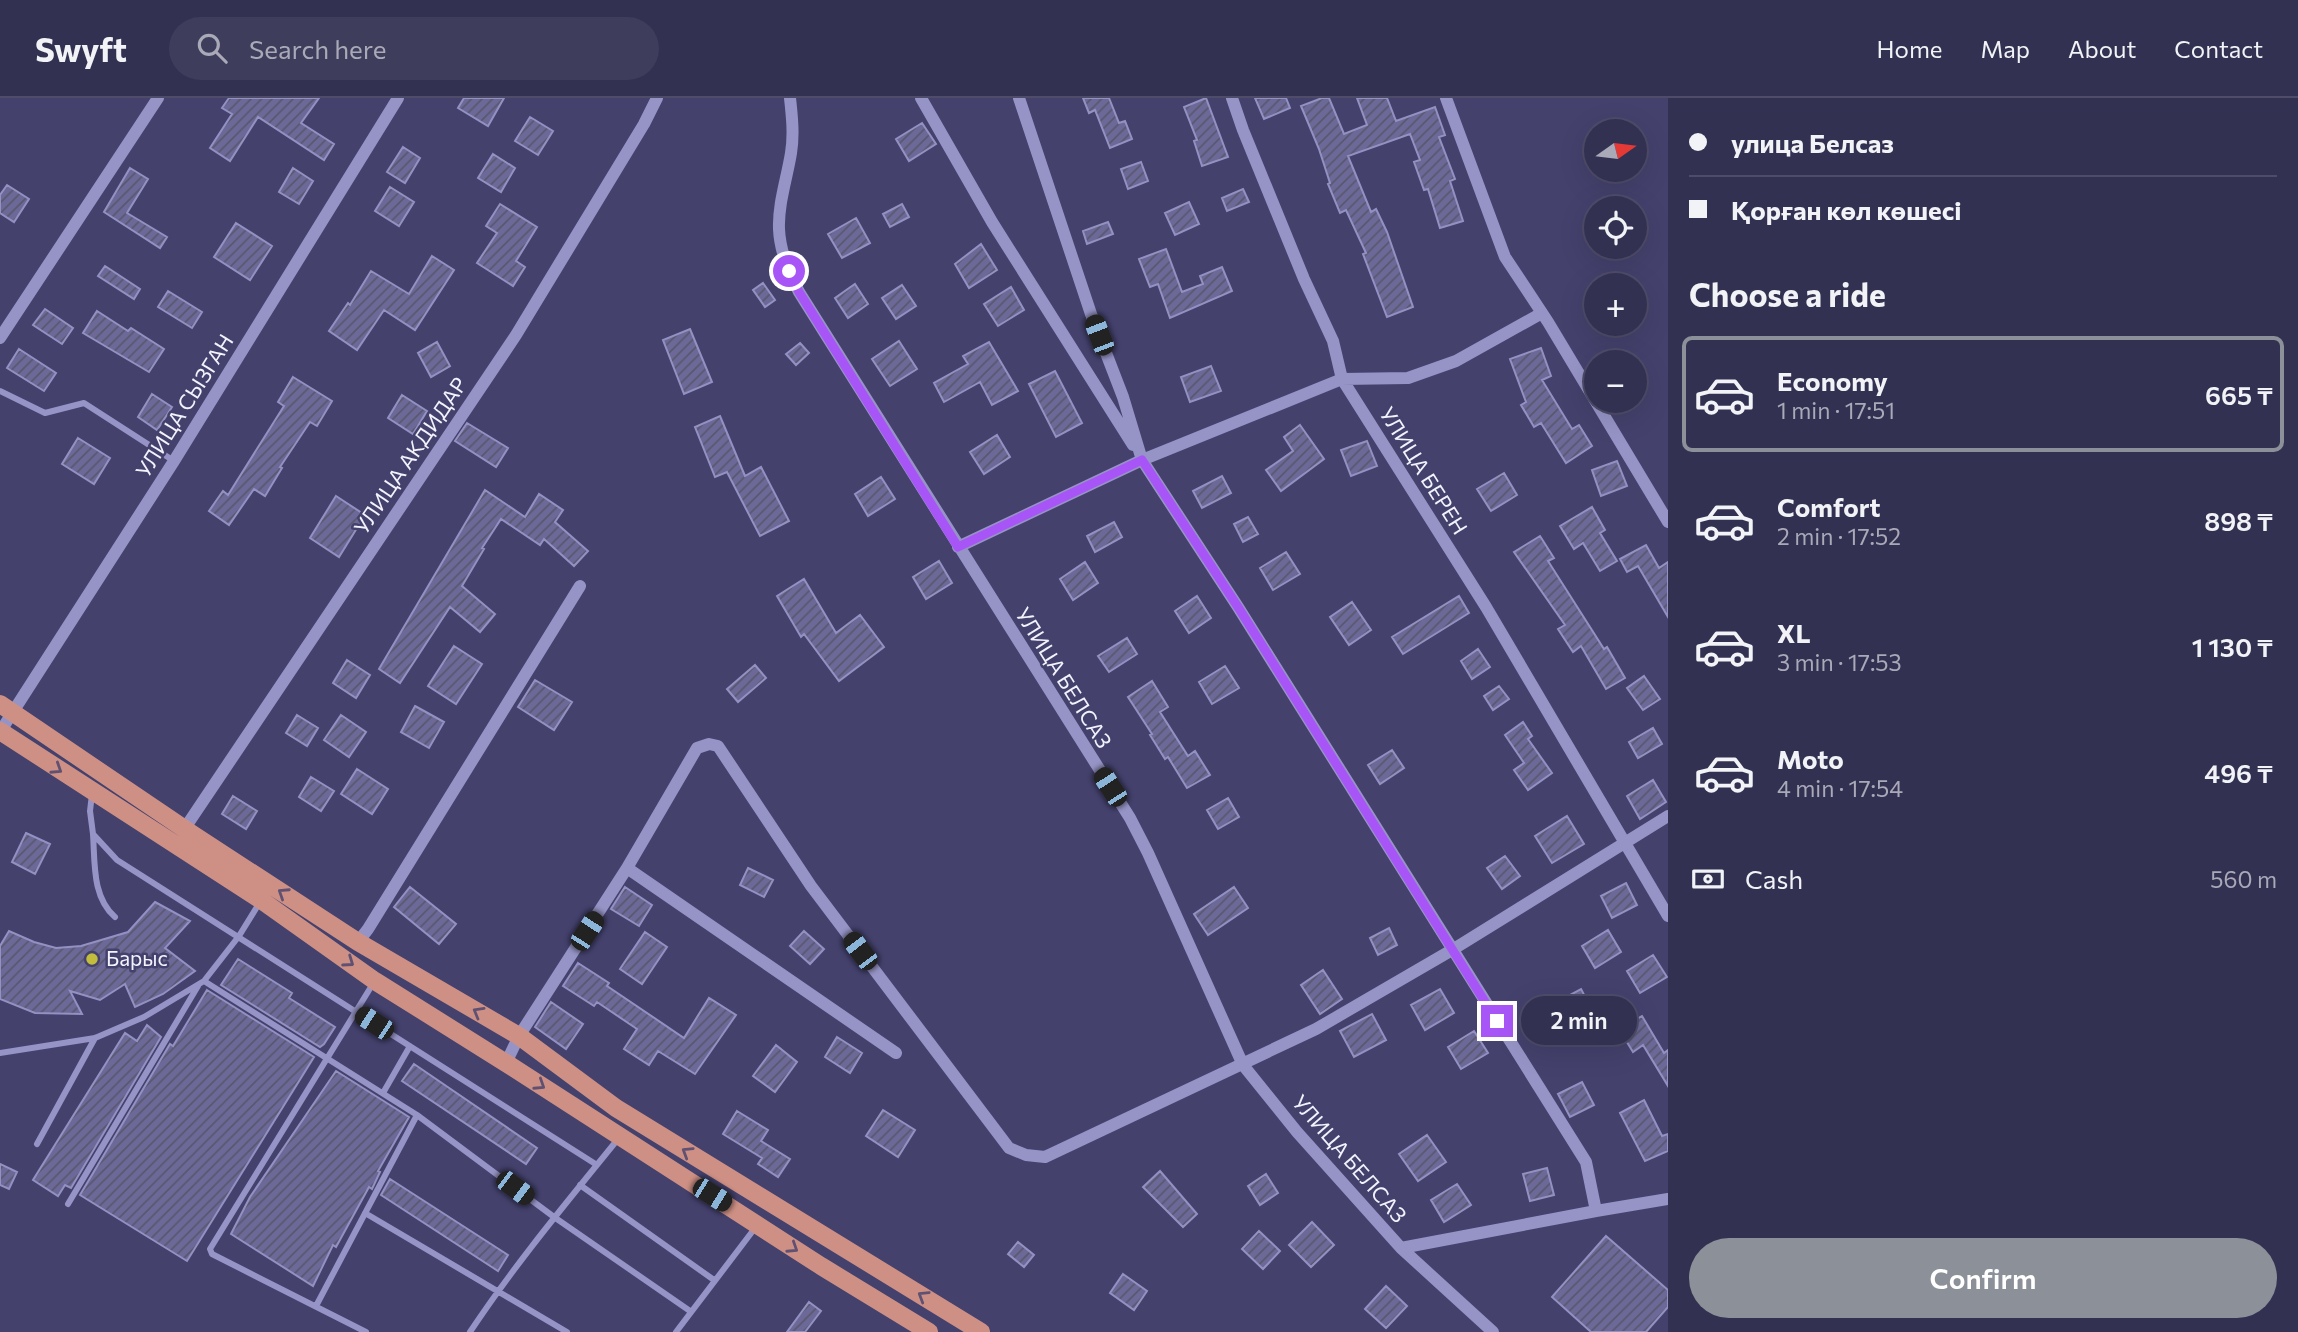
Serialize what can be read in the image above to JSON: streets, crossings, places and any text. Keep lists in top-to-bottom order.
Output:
{
  "streets": {
    "street": [
      "УЛИЦА СЫЗГАН",
      "УЛИЦА АКДИДАР",
      "УЛИЦА БЕРЕН",
      "УЛИЦА БЕЛСАЗ"
    ]
  },
  "places": ["Барыс"],
  "north": "right",
  "page": {
    "header": "Swyft",
    "search": "Search here",
    "nav": [
      "Home",
      "Map",
      "About",
      "Contact"
    ],
    "banner": ["улица Белсаз", "Қорған көл көшесі"],
    "map_buttons": ["+", "−"],
    "heading": "Choose a ride",
    "list": [
      {
        "name": "Economy",
        "note": "1 min · 17:51",
        "value": "665 ₸"
      },
      {
        "name": "Comfort",
        "note": "2 min · 17:52",
        "value": "898 ₸"
      },
      {
        "name": "XL",
        "note": "3 min · 17:53",
        "value": "1 130 ₸"
      },
      {
        "name": "Moto",
        "note": "4 min · 17:54",
        "value": "496 ₸"
      }
    ],
    "pay": ["Cash", "560 m"],
    "bubble": "2 min",
    "buttons": "Confirm"
  }
}
